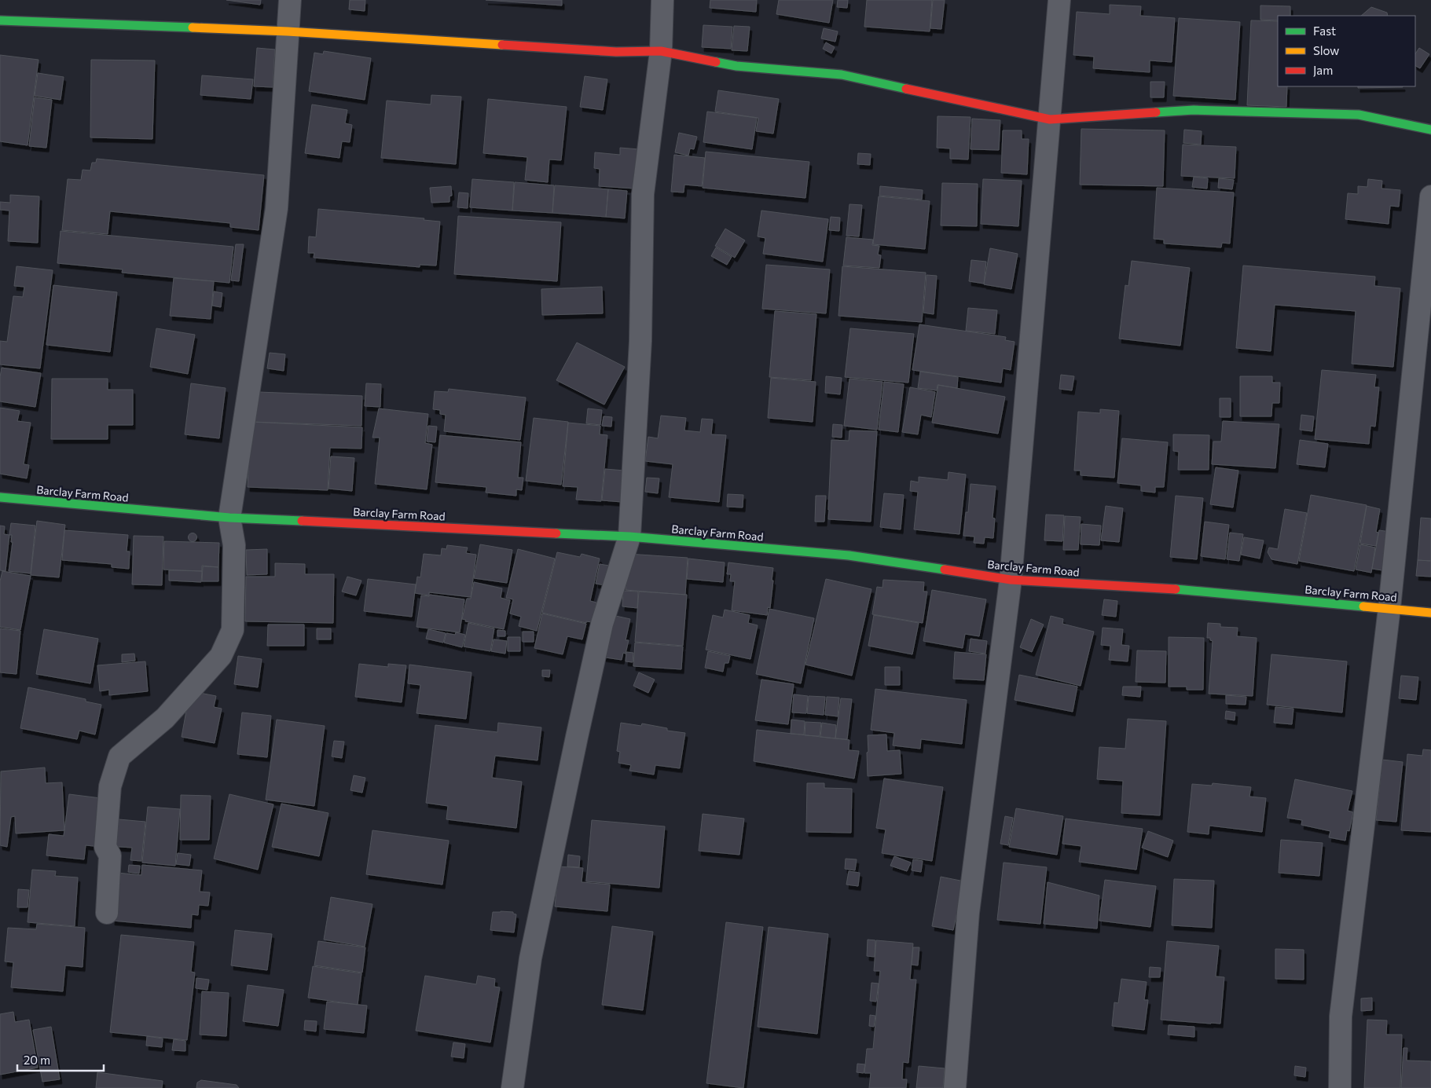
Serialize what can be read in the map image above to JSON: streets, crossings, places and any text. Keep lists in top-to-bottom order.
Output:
{
  "streets": {
    "street": ["Barclay Farm Road"]
  },
  "legend": ["Fast", "Slow", "Jam"],
  "scale_bar": "20 m"
}
